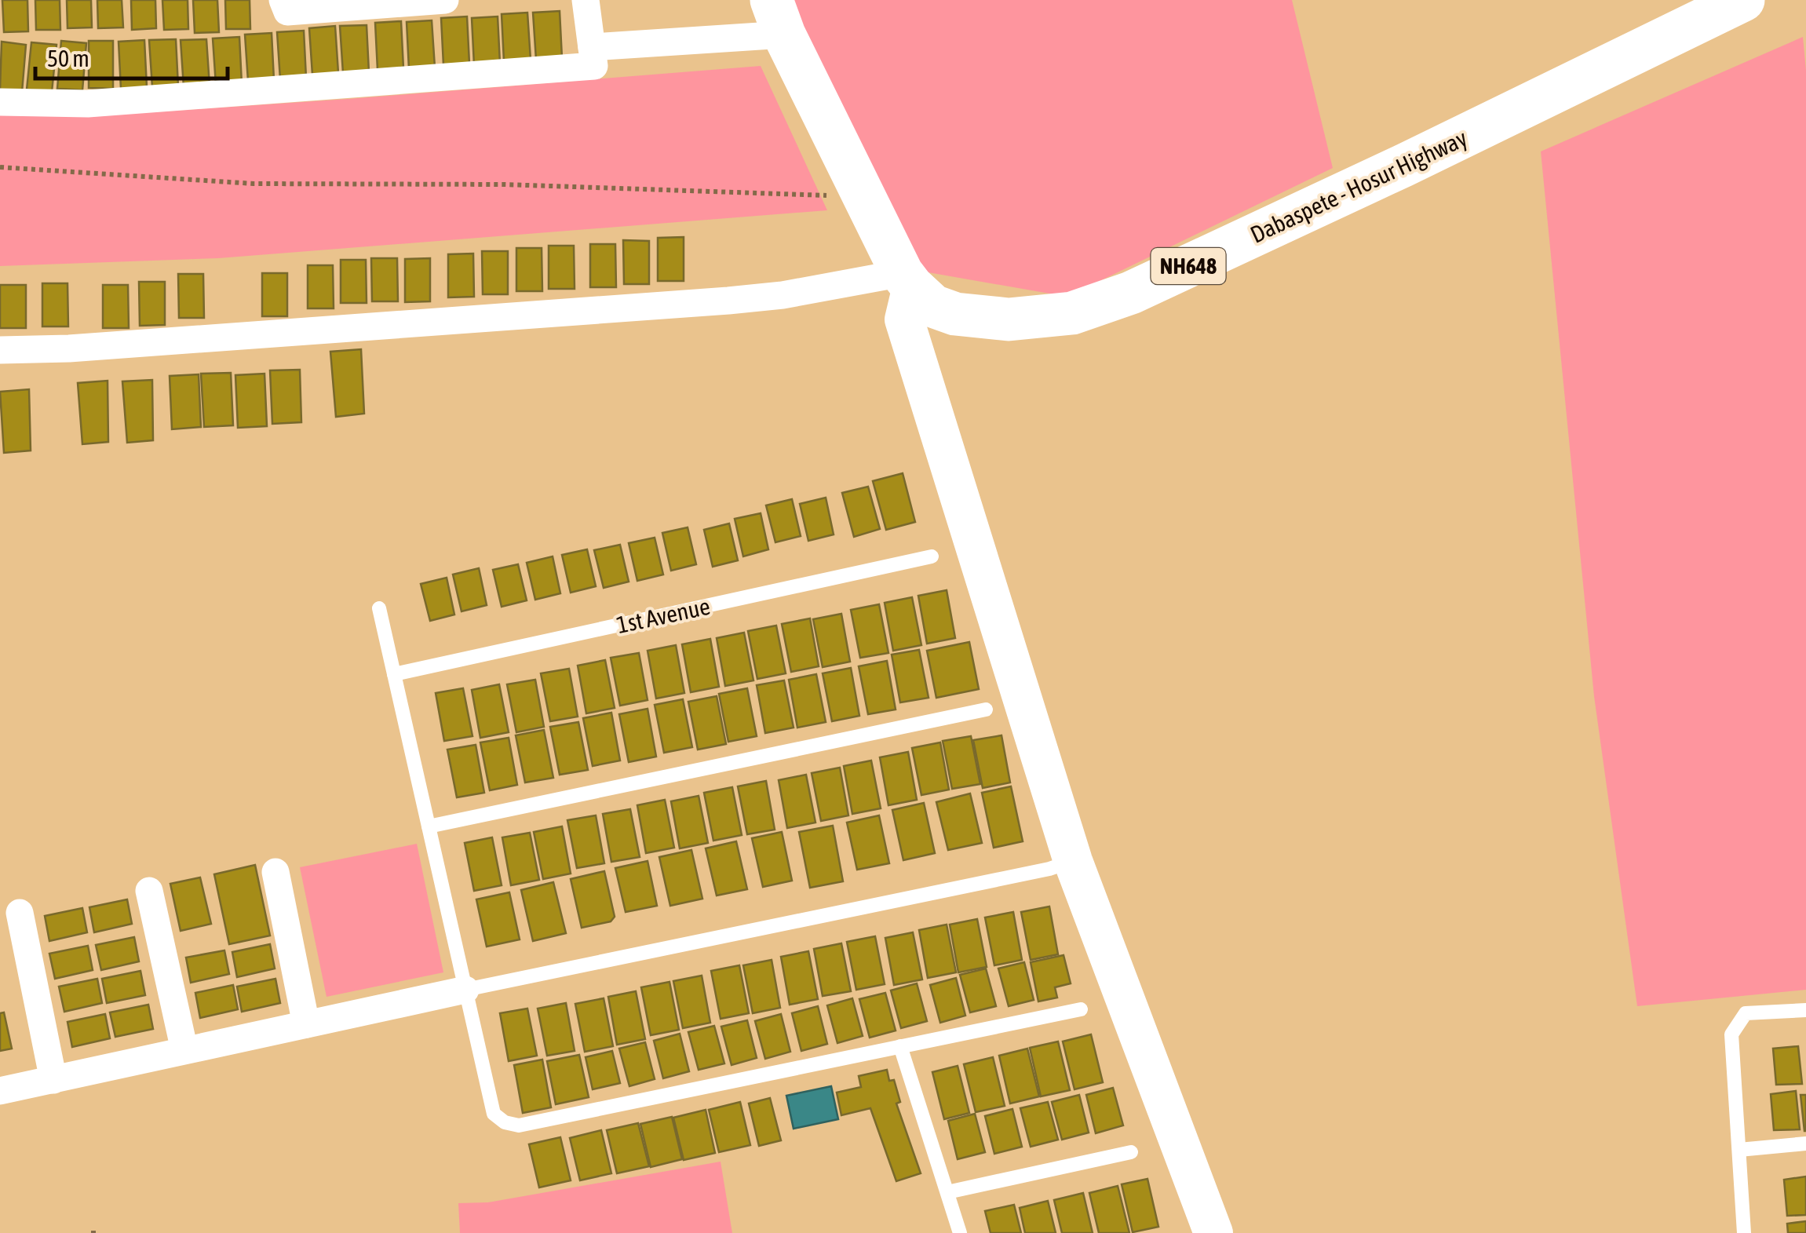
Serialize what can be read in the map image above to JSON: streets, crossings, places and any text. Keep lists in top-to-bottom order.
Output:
{
  "streets": {
    "highway": ["Dabaspete - Hosur Highway", "NH648"],
    "lane": ["1st Avenue"]
  },
  "scale_bar": "50 m"
}
